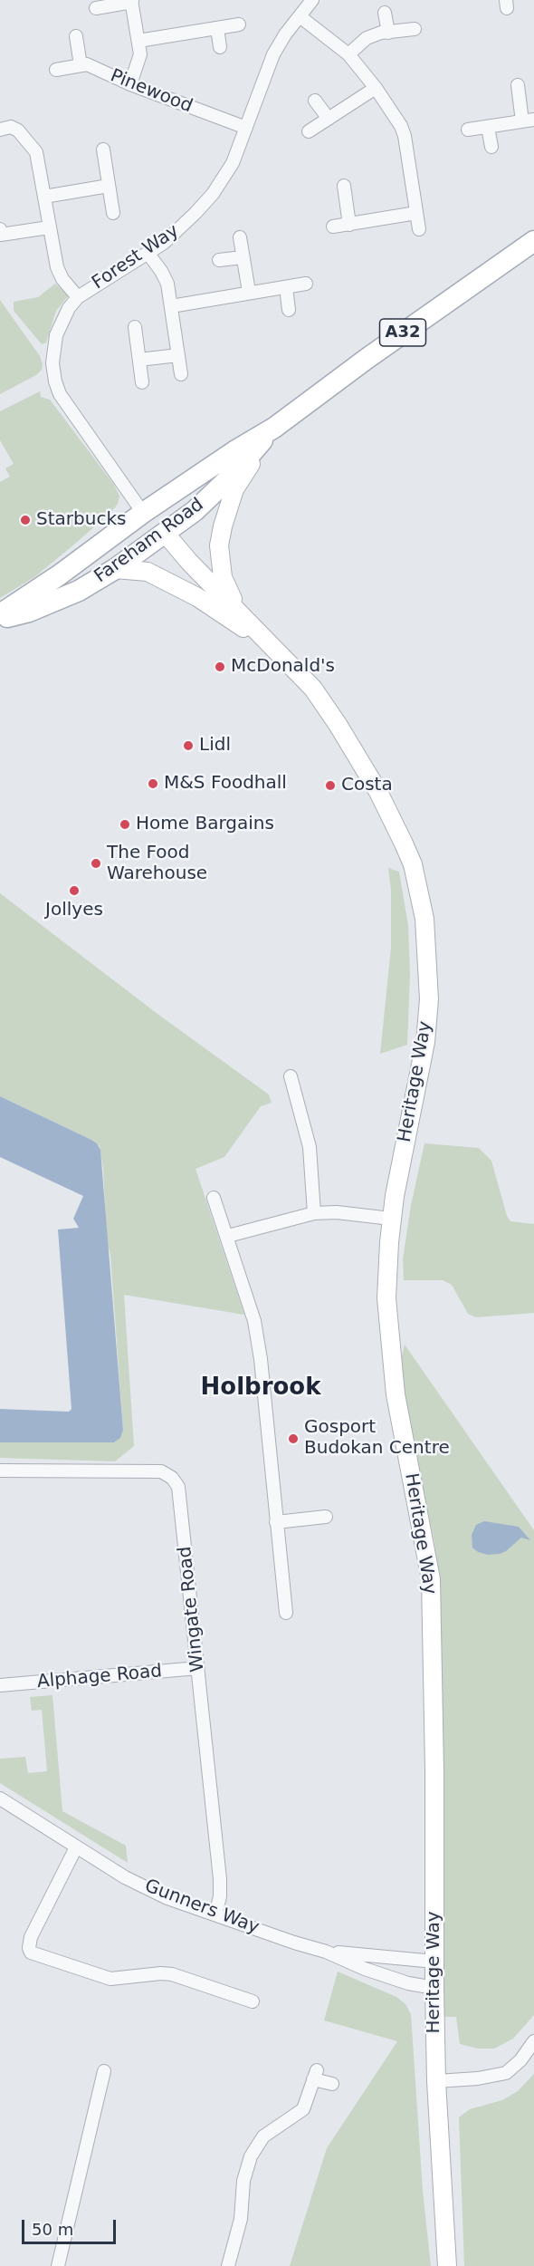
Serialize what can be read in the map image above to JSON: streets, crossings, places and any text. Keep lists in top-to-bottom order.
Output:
{
  "streets": {
    "main road": ["A32", "Fareham Road"],
    "street": [
      "Pinewood",
      "Forest Way",
      "Heritage Way",
      "Wingate Road",
      "Alphage Road",
      "Gunners Way"
    ]
  },
  "crossings": [
    ["Pinewood", "Forest Way"],
    ["Forest Way", "A32"],
    ["Forest Way", "Fareham Road"],
    ["A32", "Fareham Road"],
    ["Fareham Road", "Heritage Way"],
    ["Heritage Way", "Gunners Way"],
    ["Wingate Road", "Alphage Road"],
    ["Wingate Road", "Gunners Way"]
  ],
  "districts": ["Holbrook"],
  "places": [
    "Starbucks",
    "McDonald's",
    "Lidl",
    "M&S Foodhall",
    "Costa",
    "Home Bargains",
    "The Food Warehouse",
    "Jollyes",
    "Gosport Budokan Centre"
  ],
  "scale_bar": "50 m"
}
